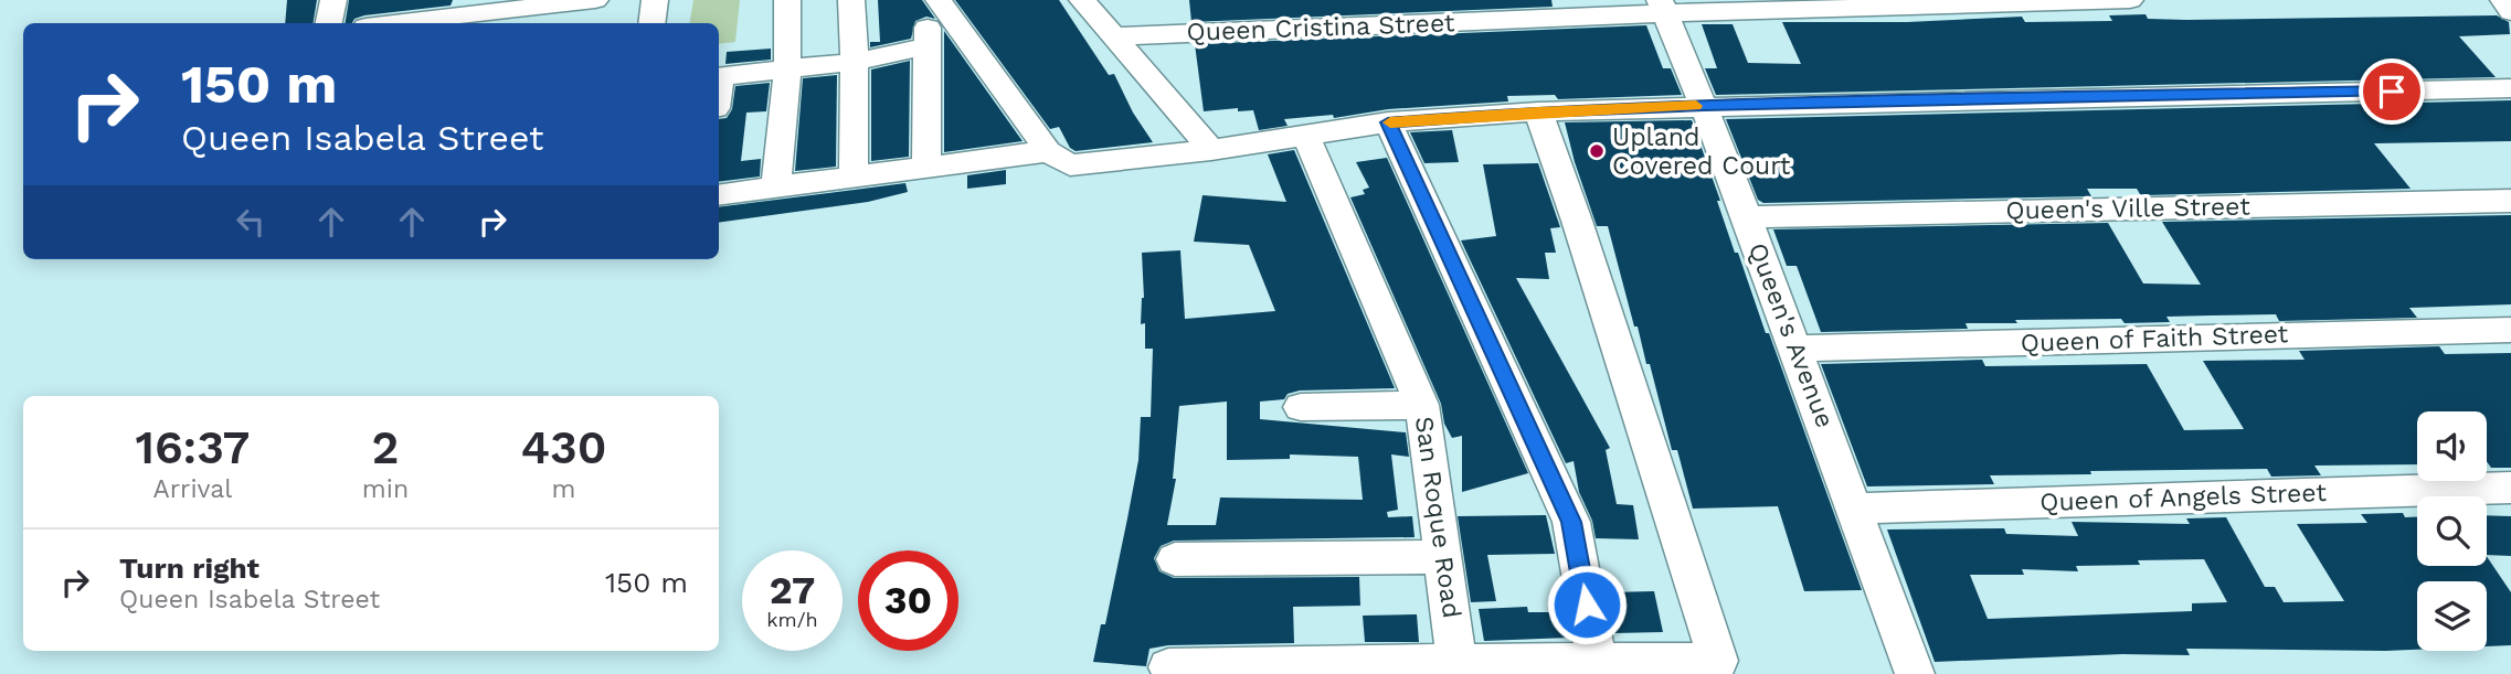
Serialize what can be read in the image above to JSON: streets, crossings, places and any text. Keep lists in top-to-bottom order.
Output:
{
  "streets": {
    "street": [
      "Queen Cristina Street",
      "Queen's Ville Street",
      "Queen's Avenue",
      "Queen of Faith Street",
      "Queen of Angels Street",
      "San Roque Road"
    ]
  },
  "crossings": [
    ["Queen Cristina Street", "Queen's Avenue"],
    ["Queen's Ville Street", "Queen's Avenue"],
    ["Queen's Avenue", "Queen of Faith Street"],
    ["Queen's Avenue", "Queen of Angels Street"]
  ],
  "places": ["Upland Covered Court"],
  "page": {
    "turn": ["150 m", "Queen Isabela Street"],
    "eta": [
      "16:37",
      "Arrival",
      "2",
      "min",
      "430",
      "m"
    ],
    "list": [
      {
        "name": "Turn right",
        "note": "Queen Isabela Street",
        "value": "150 m"
      }
    ],
    "speed": "27 km/h",
    "limit": "30"
  }
}
